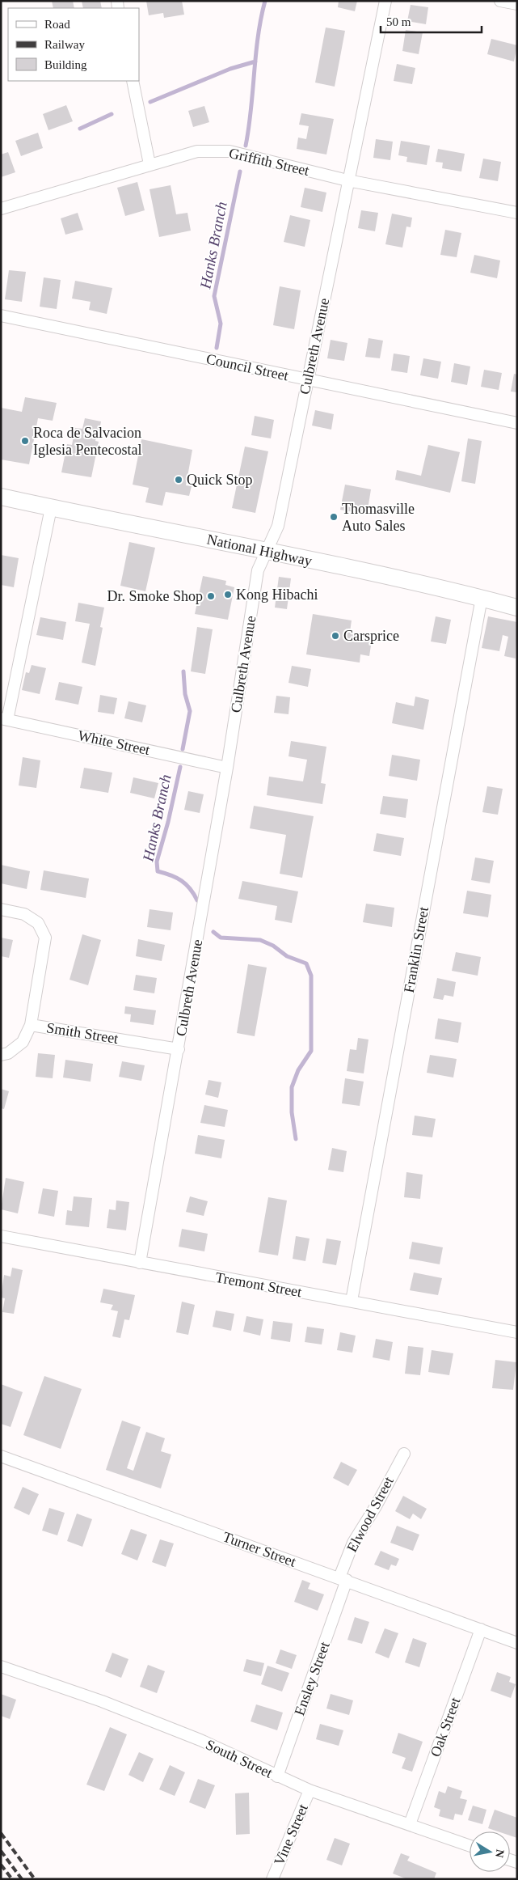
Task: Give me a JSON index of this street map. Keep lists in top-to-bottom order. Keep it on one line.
{"streets":{"main road":["National Highway"],"street":["Griffith Street","Culbreth Avenue","Council Street","White Street","Franklin Street","Smith Street","Tremont Street","Elwood Street","Turner Street","Ensley Street","Oak Street","South Street","Vine Street"]},"crossings":[["Griffith Street","Culbreth Avenue"],["Culbreth Avenue","Council Street"],["Culbreth Avenue","National Highway"],["Culbreth Avenue","White Street"],["Culbreth Avenue","Smith Street"],["Culbreth Avenue","Tremont Street"],["National Highway","Franklin Street"],["Franklin Street","Tremont Street"],["Elwood Street","Turner Street"],["Elwood Street","Ensley Street"],["Turner Street","Ensley Street"],["Turner Street","Oak Street"],["Ensley Street","South Street"],["Oak Street","South Street"],["South Street","Vine Street"]],"water":["Hanks Branch"],"places":["Roca de Salvacion Iglesia Pentecostal","Quick Stop","Thomasville Auto Sales","Kong Hibachi","Dr. Smoke Shop","Carsprice"],"legend":["Road","Railway","Building"],"scale_bar":"50 m","north":"right"}
